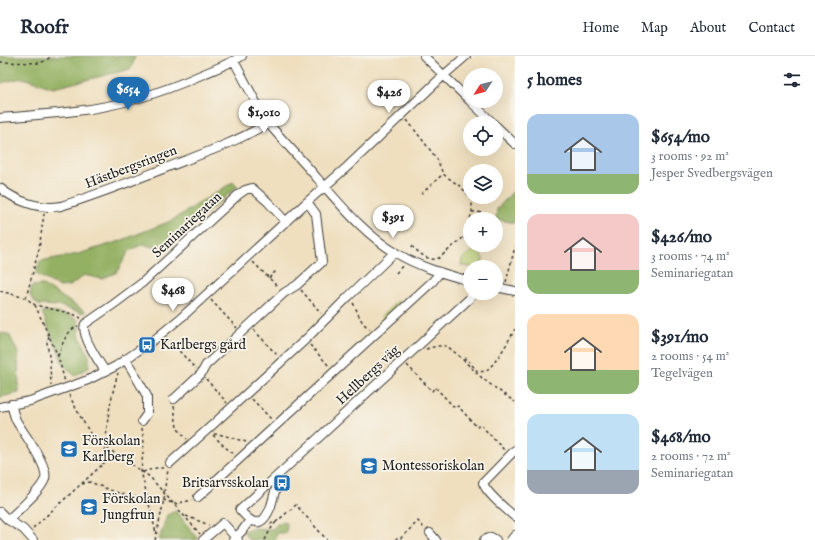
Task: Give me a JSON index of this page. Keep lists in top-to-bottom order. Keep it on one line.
{"streets":{"street":["Hästbergsringen","Seminariegatan","Hellbergs väg"]},"places":{"bus stop":["Karlbergs gård","Britsarvsskolan"],"school or university":["Förskolan Karlberg","Montessoriskolan","Förskolan Jungfrun"]},"north":"bottom left","page":{"header":"Roofr","nav":["Home","Map","About","Contact"],"heading":"5 homes","map_buttons":["+","−"],"price":["$654","$426","$1,010","$391","$468"],"list":[{"name":"$654/mo","note":"3 rooms · 92 m² · Jesper Svedbergsvägen"},{"name":"$426/mo","note":"3 rooms · 74 m² · Seminariegatan"},{"name":"$391/mo","note":"2 rooms · 54 m² · Tegelvägen"},{"name":"$468/mo","note":"2 rooms · 72 m² · Seminariegatan"}]}}
